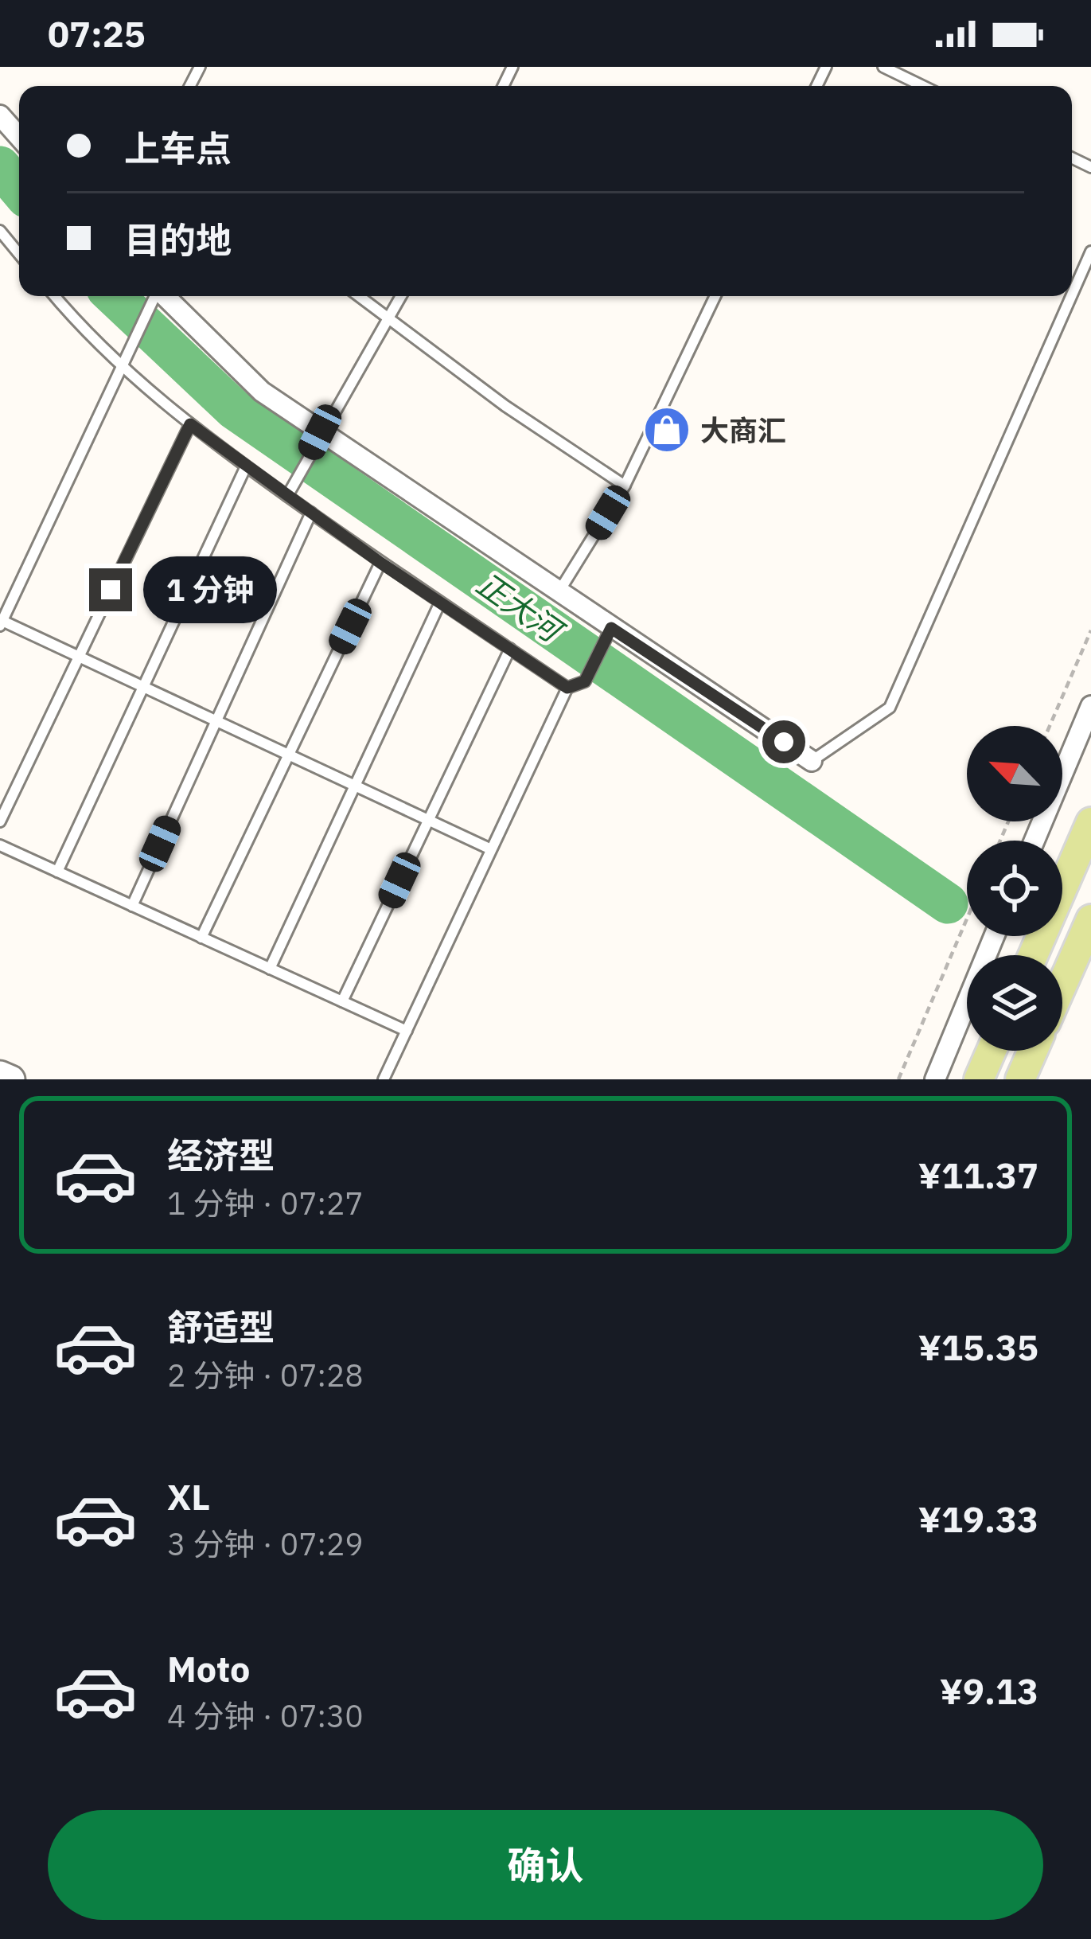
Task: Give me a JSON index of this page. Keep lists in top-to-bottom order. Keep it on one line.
{"water":["正大河"],"places":{"shop":["大商汇"]},"north":"top left","page":{"status":"07:25","banner":["上车点","目的地"],"bubble":"1 分钟","list":[{"name":"经济型","note":"1 分钟 · 07:27","value":"¥11.37"},{"name":"舒适型","note":"2 分钟 · 07:28","value":"¥15.35"},{"name":"XL","note":"3 分钟 · 07:29","value":"¥19.33"},{"name":"Moto","note":"4 分钟 · 07:30","value":"¥9.13"}],"buttons":"确认"}}
